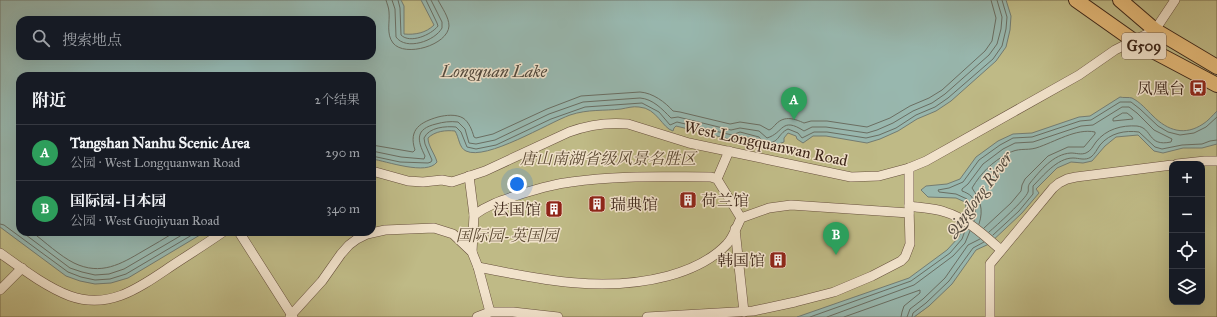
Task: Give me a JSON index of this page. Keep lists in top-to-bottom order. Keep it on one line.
{"streets":{"highway":["G509"],"street":["West Longquanwan Road"]},"crossings":[["G509","West Longquanwan Road"]],"water":["Longquan Lake","Qinglong River"],"parks":["唐山南湖省级风景名胜区","国际园-英国园"],"places":{"bus stop":["凤凰台"],"building":["荷兰馆","瑞典馆","法国馆","韩国馆"]},"page":{"search":"搜索地点","heading":["附近","2个结果"],"pins":["A","B"],"list":[{"mark":"A","name":"Tangshan Nanhu Scenic Area","note":"公园 · West Longquanwan Road","value":"290 m"},{"mark":"B","name":"国际园-日本园","note":"公园 · West Guojiyuan Road","value":"340 m"}],"map_buttons":["+","−"]}}
